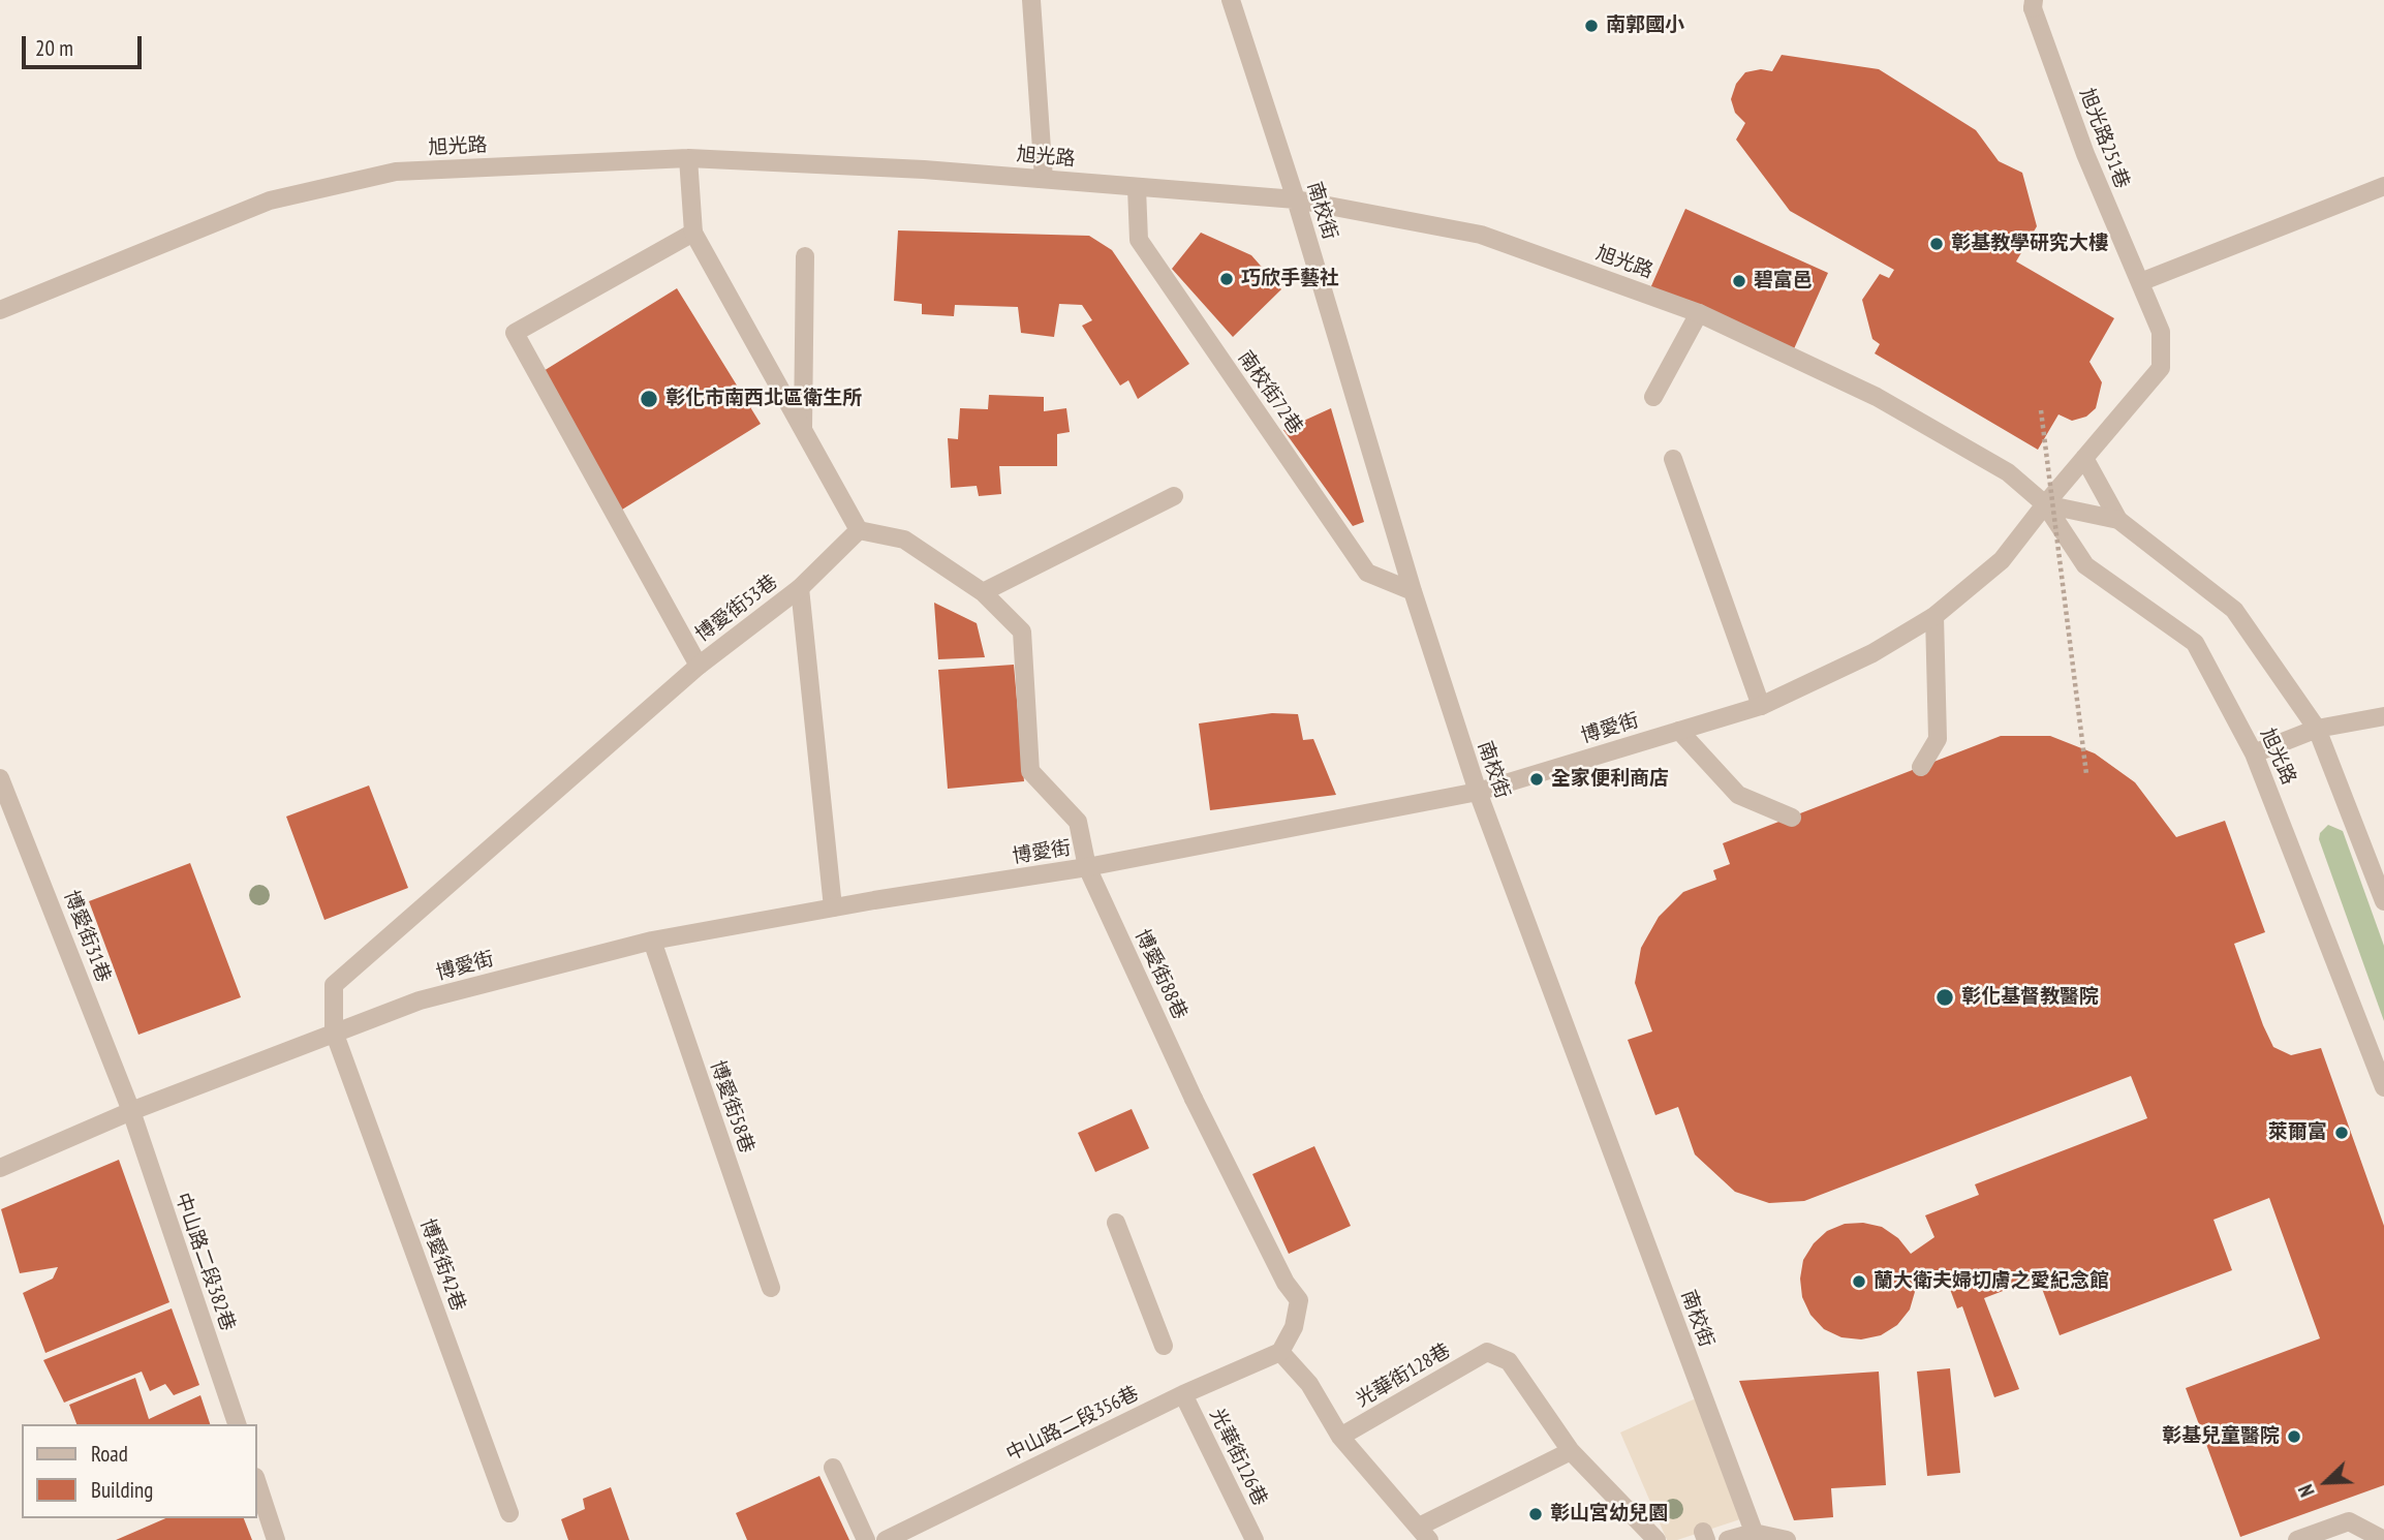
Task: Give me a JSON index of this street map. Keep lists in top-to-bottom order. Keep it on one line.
{"streets":{"street":["旭光路251巷","旭光路","南校街","南校街72巷","博愛街53巷","博愛街","博愛街31巷","博愛街88巷","博愛街58巷","中山路二段382巷","博愛街42巷","光華街128巷","中山路二段356巷","光華街126巷"]},"crossings":[["旭光路251巷","旭光路"],["旭光路251巷","博愛街"],["旭光路","南校街"],["旭光路","南校街72巷"],["旭光路","博愛街"],["南校街","南校街72巷"],["南校街","博愛街"],["博愛街53巷","博愛街"],["博愛街53巷","博愛街42巷"],["博愛街","博愛街31巷"],["博愛街","博愛街88巷"],["博愛街","博愛街58巷"],["博愛街","中山路二段382巷"],["博愛街","博愛街42巷"],["博愛街31巷","中山路二段382巷"],["博愛街88巷","中山路二段356巷"],["中山路二段356巷","光華街126巷"]],"places":["南郭國小","彰基教學研究大樓","巧欣手藝社","碧富邑","彰化市南西北區衛生所","全家便利商店","彰化基督教醫院","萊爾富","蘭大衛夫婦切膚之愛紀念館","彰基兒童醫院","彰山宮幼兒園"],"legend":["Road","Building"],"scale_bar":"20 m","north":"bottom left"}
